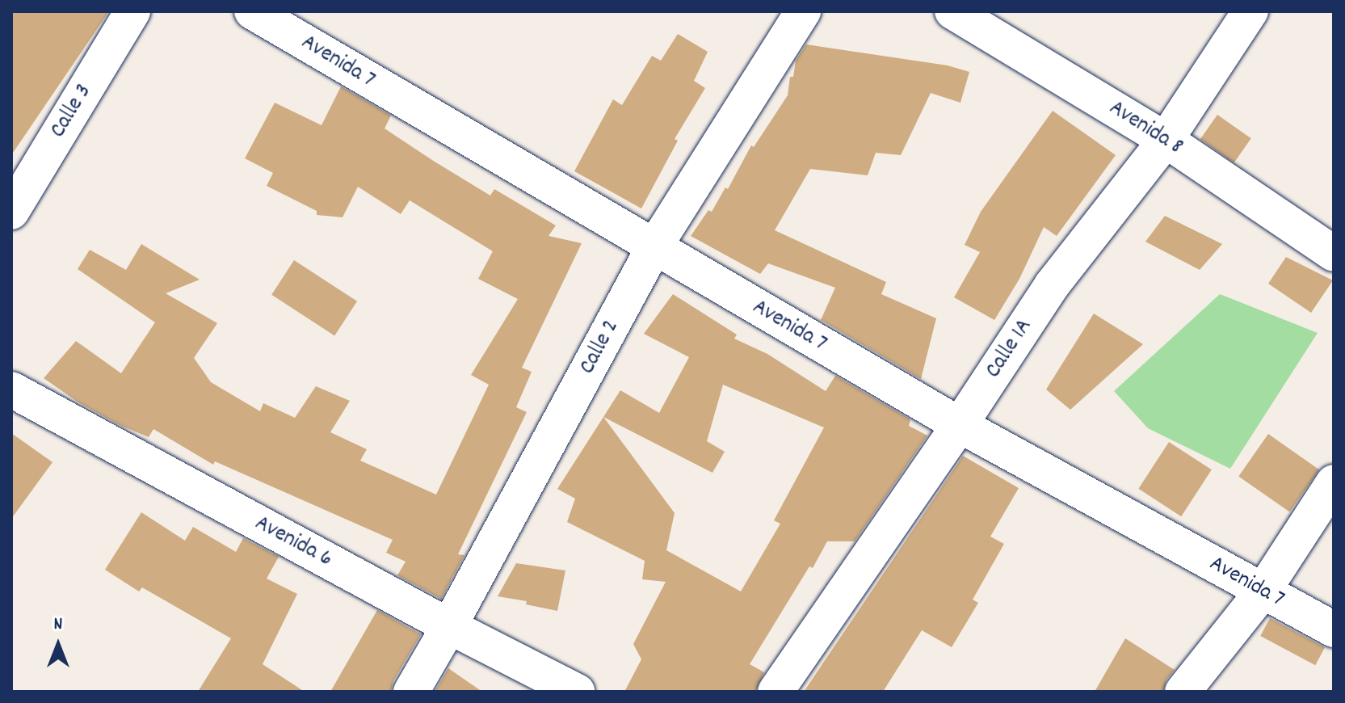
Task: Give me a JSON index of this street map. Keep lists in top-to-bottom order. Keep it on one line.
{"streets":{"street":["Avenida 7","Calle 3","Avenida 8","Calle 2","Calle 1A","Avenida 6"]},"crossings":[["Avenida 7","Calle 2"],["Avenida 7","Calle 1A"],["Avenida 8","Calle 1A"],["Calle 2","Avenida 6"]],"north":"top"}
